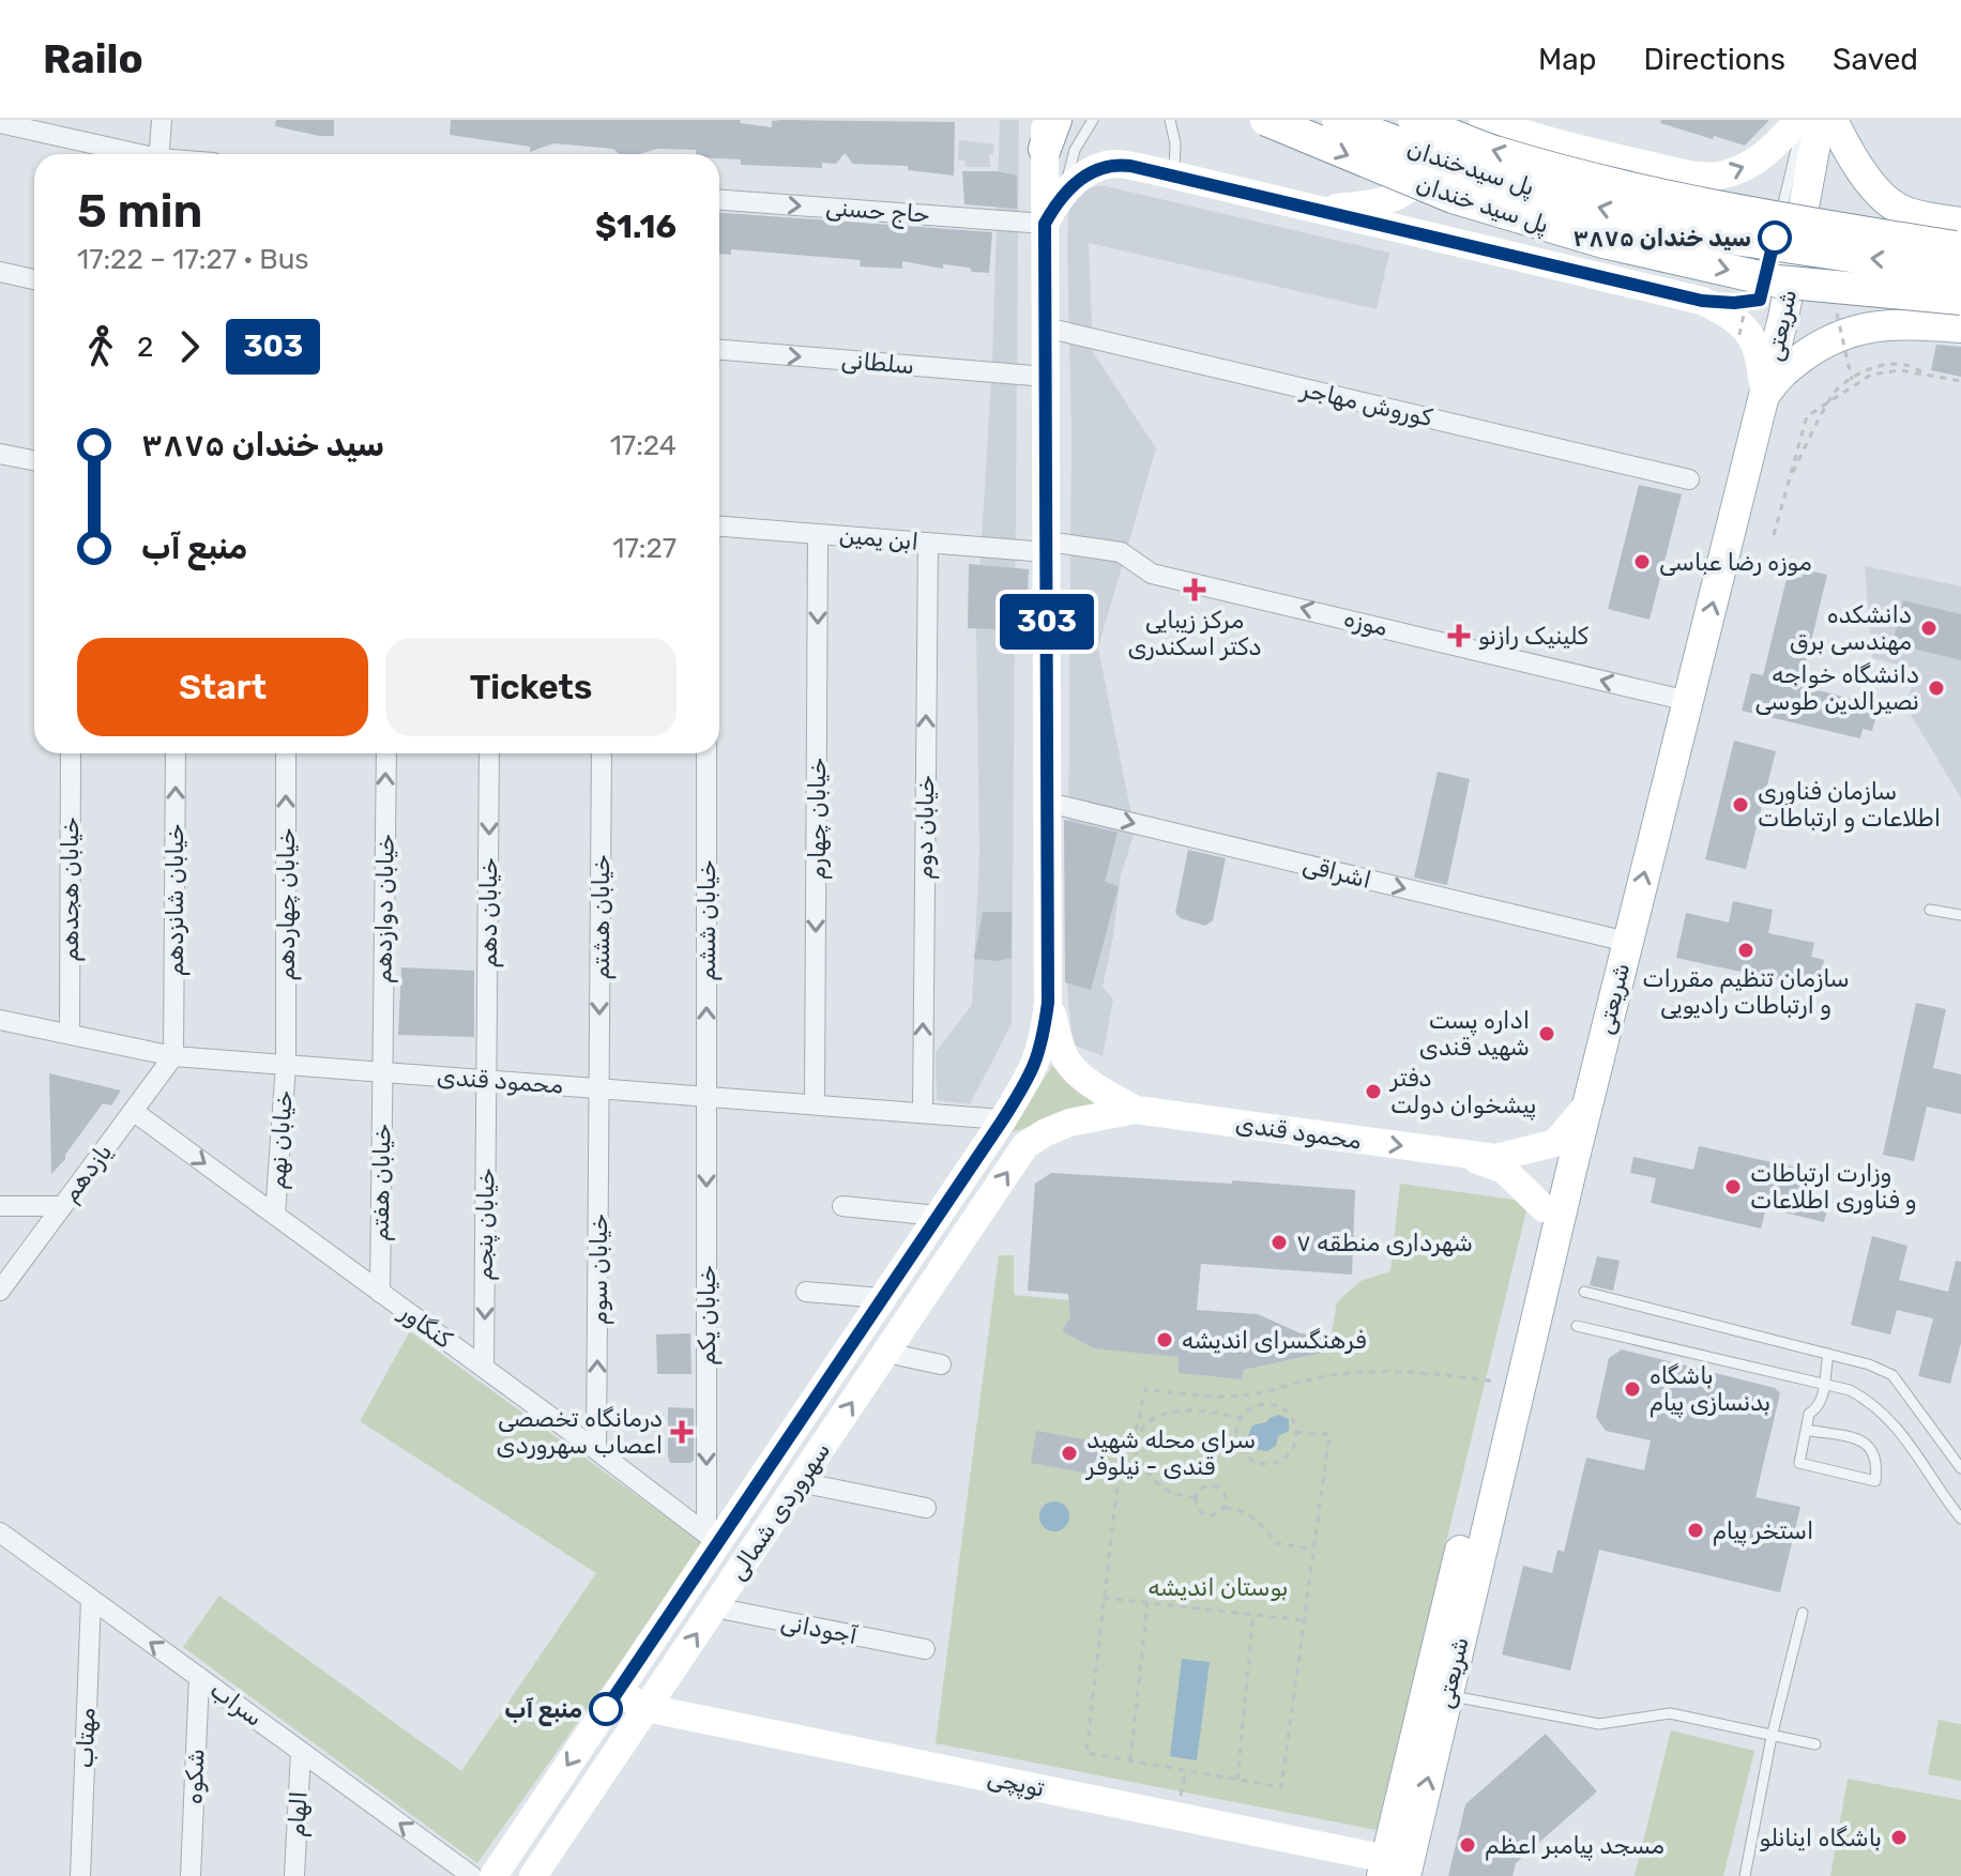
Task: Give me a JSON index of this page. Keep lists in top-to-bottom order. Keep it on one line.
{"streets":{"highway":["پل سیدخندان","پل سید خندان"],"main road":["شریعتی","محمود قندی","سهروردی شمالی","توپچی"],"street":["حاج حسنی","سلطانی","کوروش مهاجر","ابن یمین","موزه","خیابان چهارم","خیابان دوم","اشراقی","خیابان هجدهم","خیابان شانزدهم","خیابان چهاردهم","خیابان دوازدهم","خیابان دهم","خیابان هشتم","خیابان ششم","خیابان نهم","یازدهم","خیابان هفتم","خیابان پنجم","خیابان سوم","خیابان یکم","کنگاور","آجودانی","سراب","مهتاب","شکوه","الهام"]},"crossings":[["حاج حسنی","سهروردی شمالی"],["شریعتی","موزه"],["شریعتی","اشراقی"],["شریعتی","محمود قندی"],["شریعتی","توپچی"],["سلطانی","سهروردی شمالی"],["کوروش مهاجر","سهروردی شمالی"],["ابن یمین","موزه"],["ابن یمین","خیابان چهارم"],["ابن یمین","خیابان دوم"],["ابن یمین","سهروردی شمالی"],["موزه","سهروردی شمالی"],["خیابان چهارم","محمود قندی"],["خیابان دوم","محمود قندی"],["اشراقی","سهروردی شمالی"],["خیابان هجدهم","محمود قندی"],["خیابان شانزدهم","محمود قندی"],["خیابان شانزدهم","یازدهم"],["خیابان چهاردهم","محمود قندی"],["خیابان چهاردهم","خیابان نهم"],["خیابان دوازدهم","محمود قندی"],["خیابان دوازدهم","خیابان هفتم"],["خیابان دهم","محمود قندی"],["خیابان دهم","خیابان پنجم"],["خیابان هشتم","محمود قندی"],["خیابان هشتم","خیابان سوم"],["خیابان ششم","محمود قندی"],["خیابان ششم","خیابان یکم"],["محمود قندی","خیابان نهم"],["محمود قندی","یازدهم"],["محمود قندی","خیابان هفتم"],["محمود قندی","خیابان پنجم"],["محمود قندی","خیابان سوم"],["محمود قندی","خیابان یکم"],["محمود قندی","سهروردی شمالی"],["خیابان نهم","کنگاور"],["یازدهم","کنگاور"],["خیابان هفتم","کنگاور"],["خیابان پنجم","کنگاور"],["خیابان سوم","کنگاور"],["خیابان یکم","کنگاور"],["خیابان یکم","سهروردی شمالی"],["کنگاور","سهروردی شمالی"],["سهروردی شمالی","آجودانی"],["سهروردی شمالی","توپچی"],["سراب","مهتاب"],["سراب","شکوه"],["سراب","الهام"]],"one_way":["حاج حسنی","سلطانی","موزه","خیابان چهارم","خیابان دوم","اشراقی","خیابان شانزدهم","خیابان چهاردهم","خیابان دوازدهم","خیابان دهم","خیابان هشتم","خیابان ششم","خیابان پنجم","خیابان سوم","خیابان یکم","سراب"],"parks":["بوستان اندیشه"],"places":{"other":["سید خندان ۳۸۷۵","موزه رضا عباسی","دانشکده مهندسی برق","دانشگاه خواجه نصیرالدین طوسی","سازمان فناوری اطلاعات و ارتباطات","سازمان تنظیم مقررات و ارتباطات رادیویی","اداره پست شهید قندی","دفتر پیشخوان دولت","وزارت ارتباطات و فناوری اطلاعات","شهرداری منطقه ۷","فرهنگسرای اندیشه","باشگاه بدنسازی پیام","سرای محله شهید قندی - نیلوفر","استخر پیام","منبع آب","باشگاه اینانلو","مسجد پیامبر اعظم"],"health":["مرکز زیبایی دکتر اسکندری","کلینیک رازنو","درمانگاه تخصصی اعصاب سهروردی"]},"lines":["bus line 303"],"page":{"header":"Railo","nav":["Map","Directions","Saved"],"on_map":"303","heading":["5 min","17:22 – 17:27 · Bus","$1.16"],"legs":["2","303"],"list":[{"name":"سید خندان ۳۸۷۵","value":"17:24"},{"name":"منبع آب","value":"17:27"}],"buttons":["Start","Tickets"]}}
